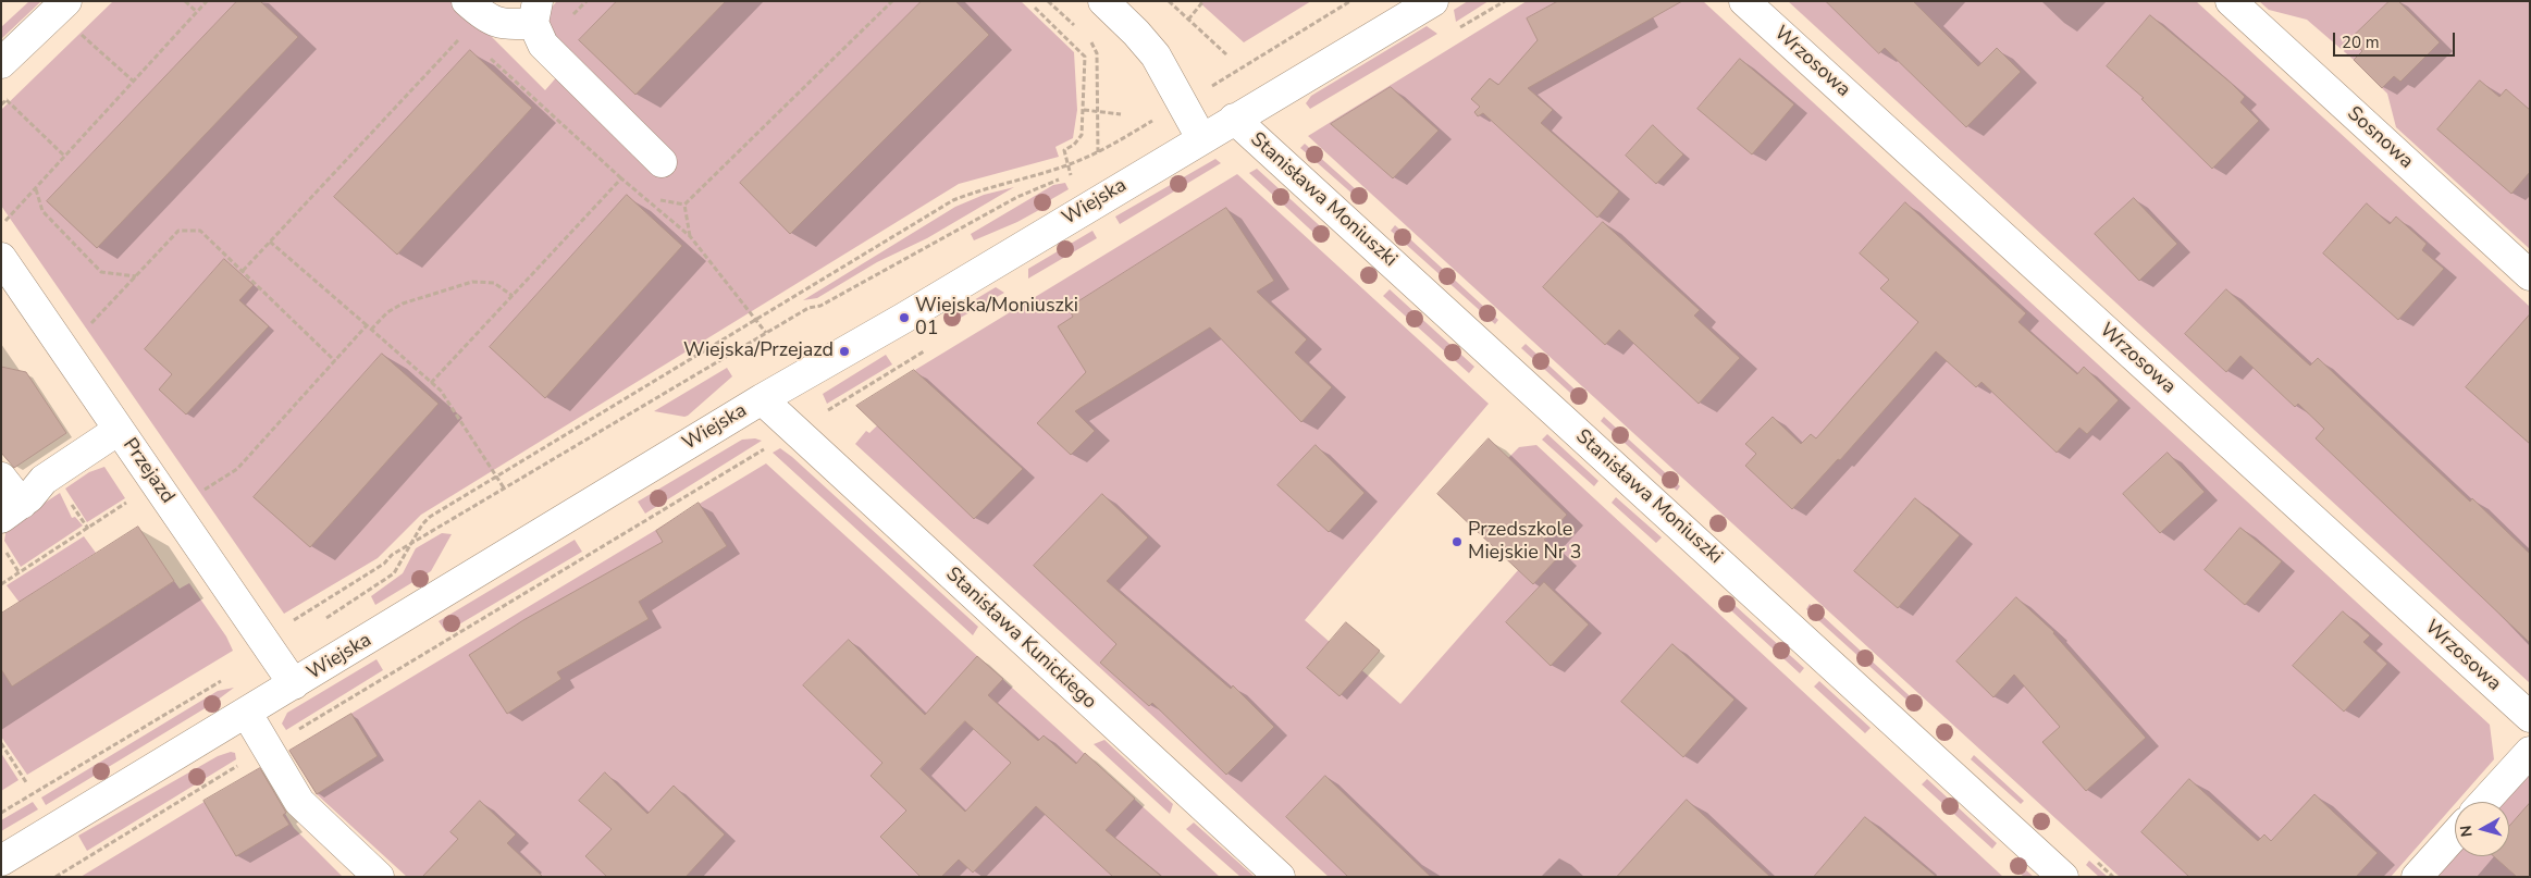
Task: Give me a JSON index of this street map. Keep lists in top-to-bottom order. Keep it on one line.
{"streets":{"street":["Wrzosowa","Sosnowa","Stanisława Moniuszki","Wiejska","Przejazd","Stanisława Kunickiego"]},"crossings":[["Stanisława Moniuszki","Wiejska"],["Wiejska","Przejazd"],["Wiejska","Stanisława Kunickiego"]],"places":["Wiejska/Moniuszki 01","Wiejska/Przejazd","Przedszkole Miejskie Nr 3"],"scale_bar":"20 m","north":"left"}
